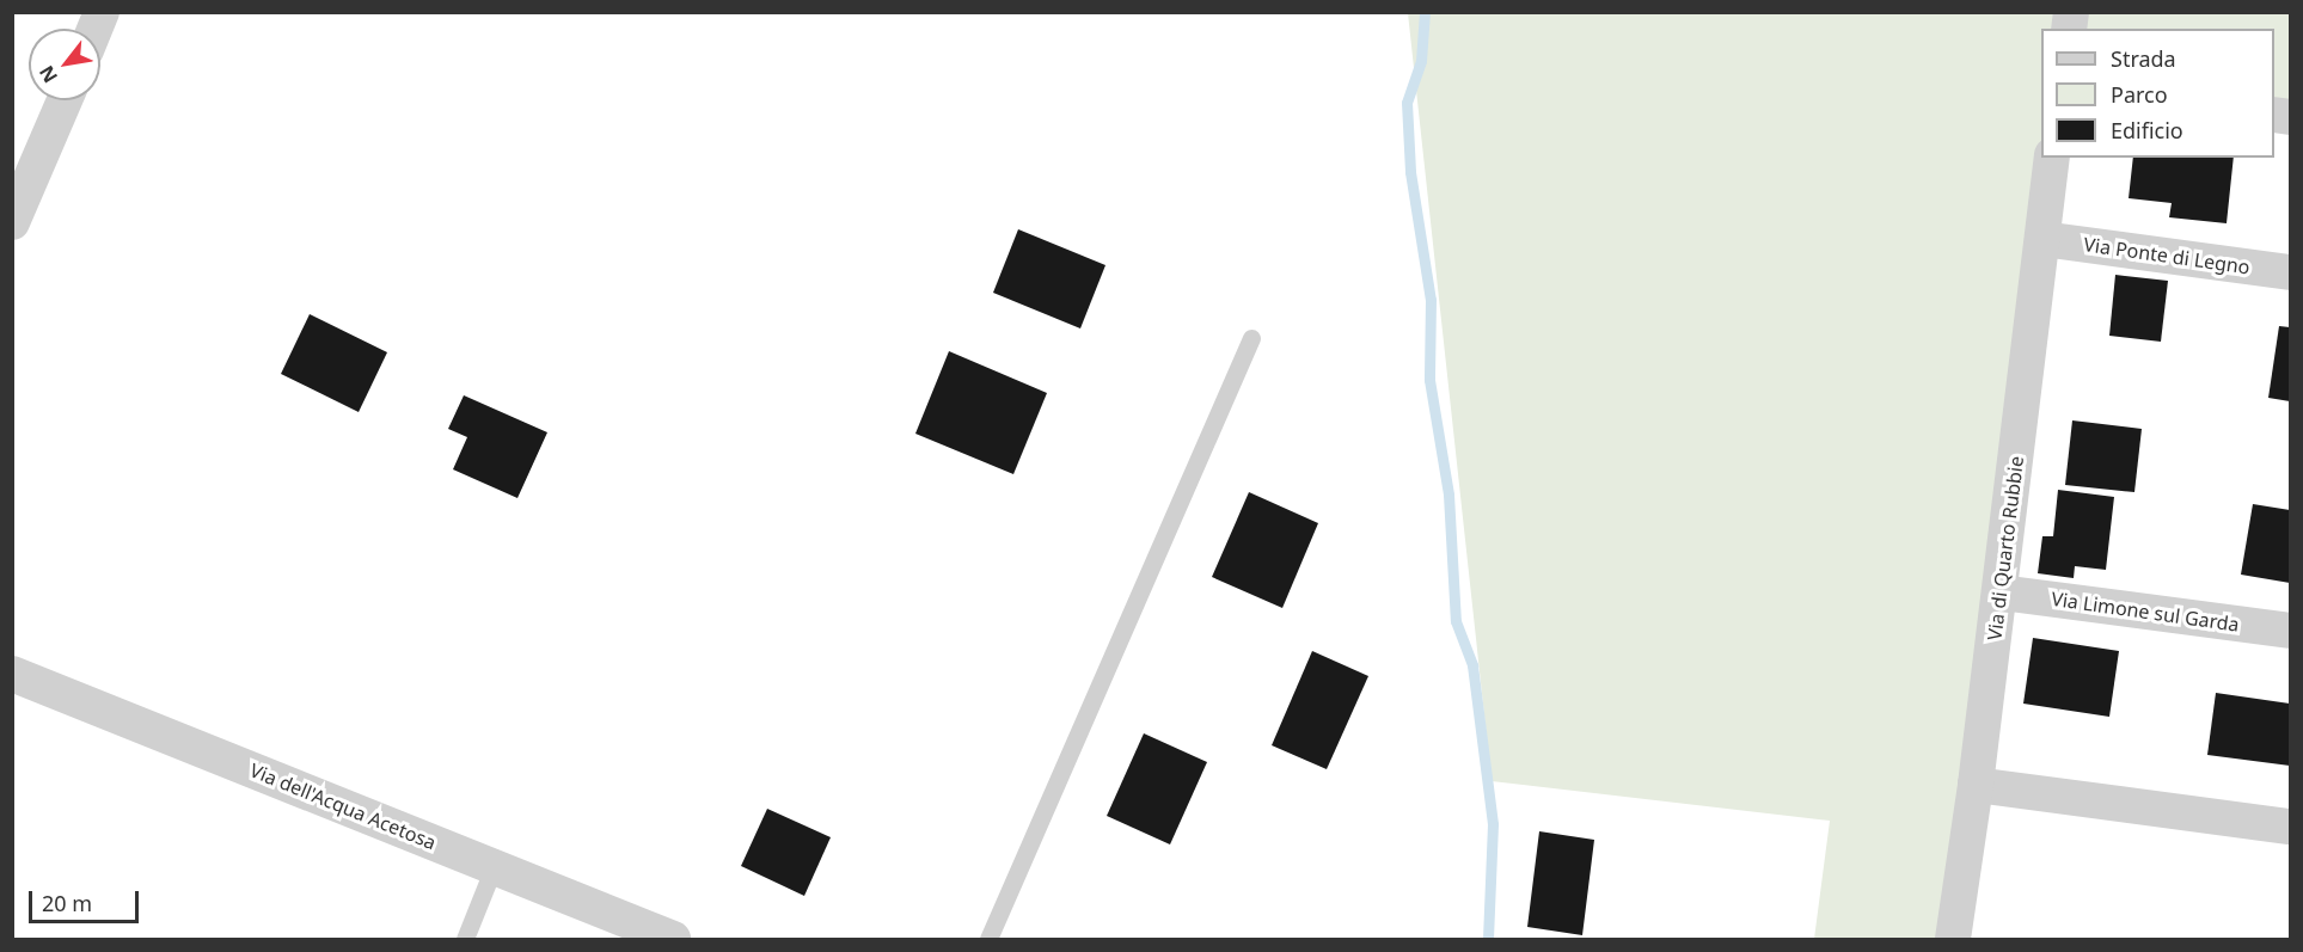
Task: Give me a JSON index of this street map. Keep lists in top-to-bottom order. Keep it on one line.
{"streets":{"street":["Via Ponte di Legno","Via di Quarto Rubbie","Via Limone sul Garda","Via dell'Acqua Acetosa"]},"crossings":[["Via Ponte di Legno","Via di Quarto Rubbie"],["Via di Quarto Rubbie","Via Limone sul Garda"]],"legend":["Strada","Parco","Edificio"],"scale_bar":"20 m","north":"bottom left"}
